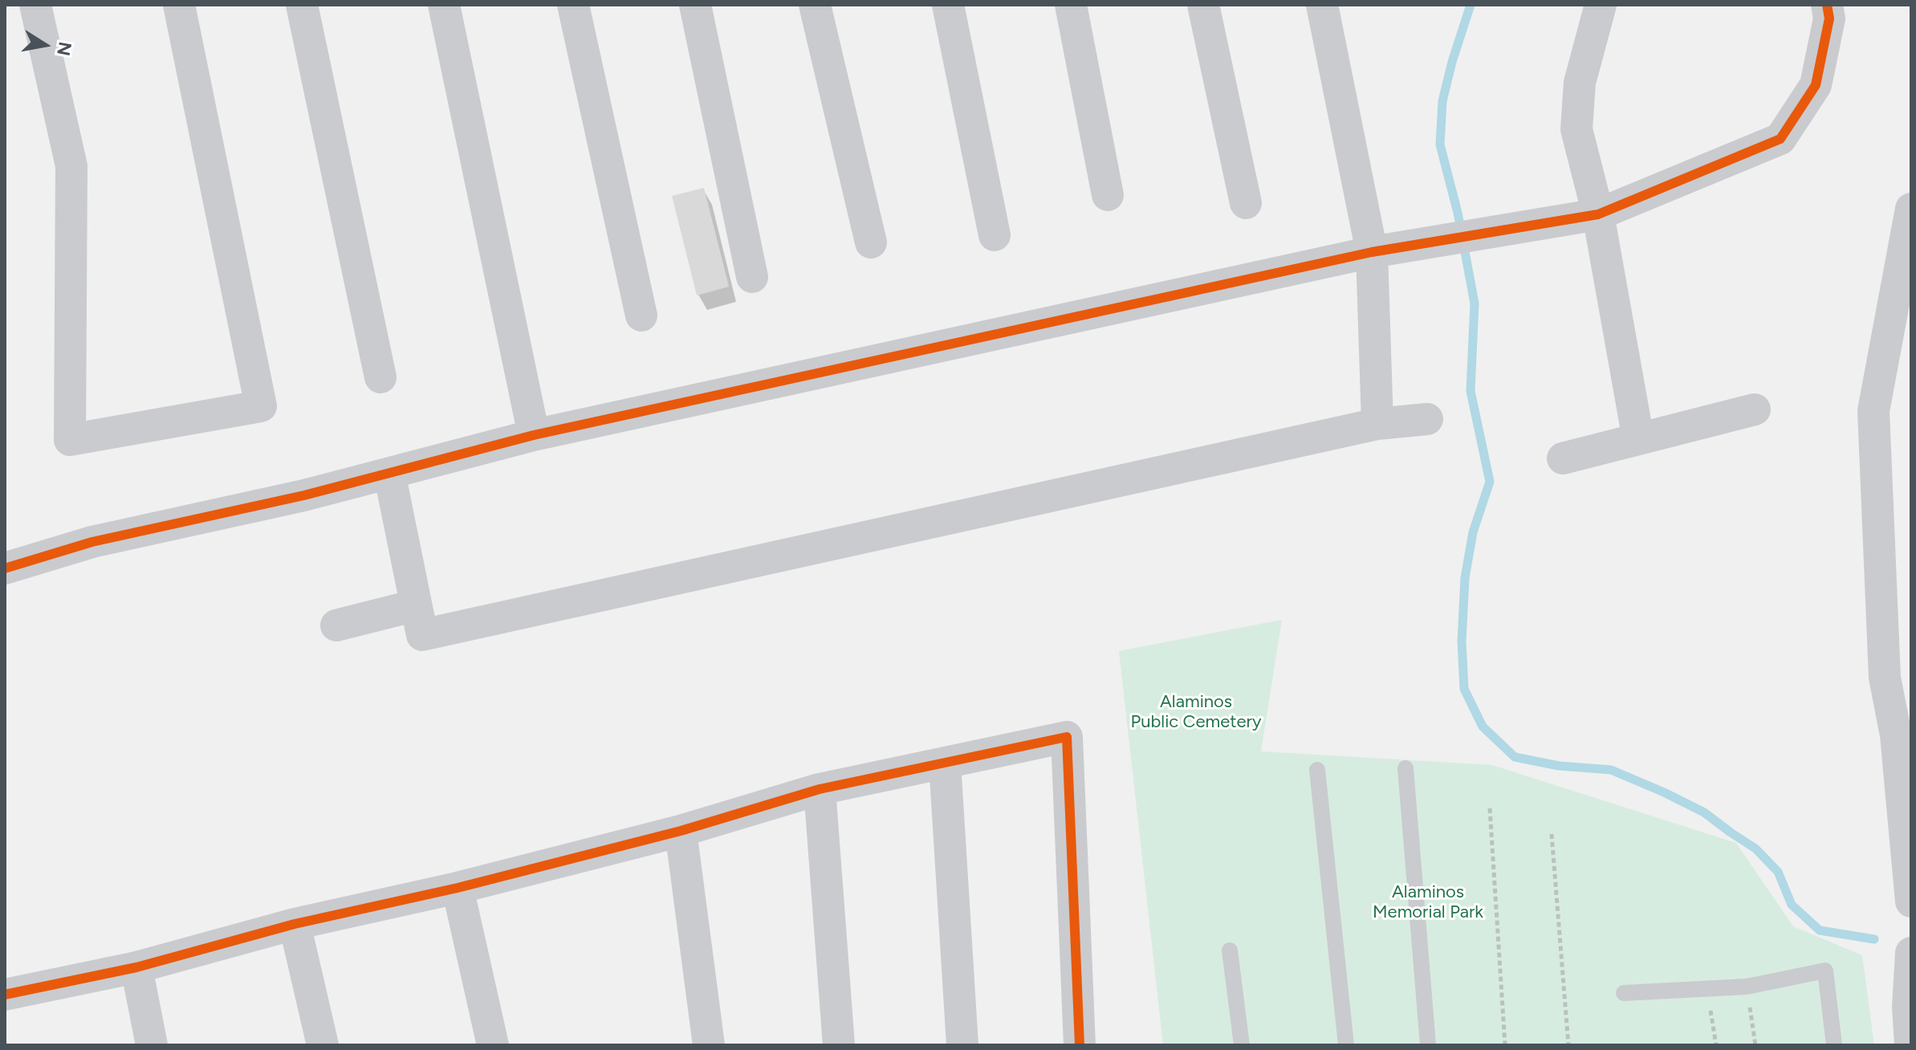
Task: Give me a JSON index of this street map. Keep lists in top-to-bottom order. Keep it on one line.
{"parks":["Alaminos Public Cemetery","Alaminos Memorial Park"],"north":"right"}
